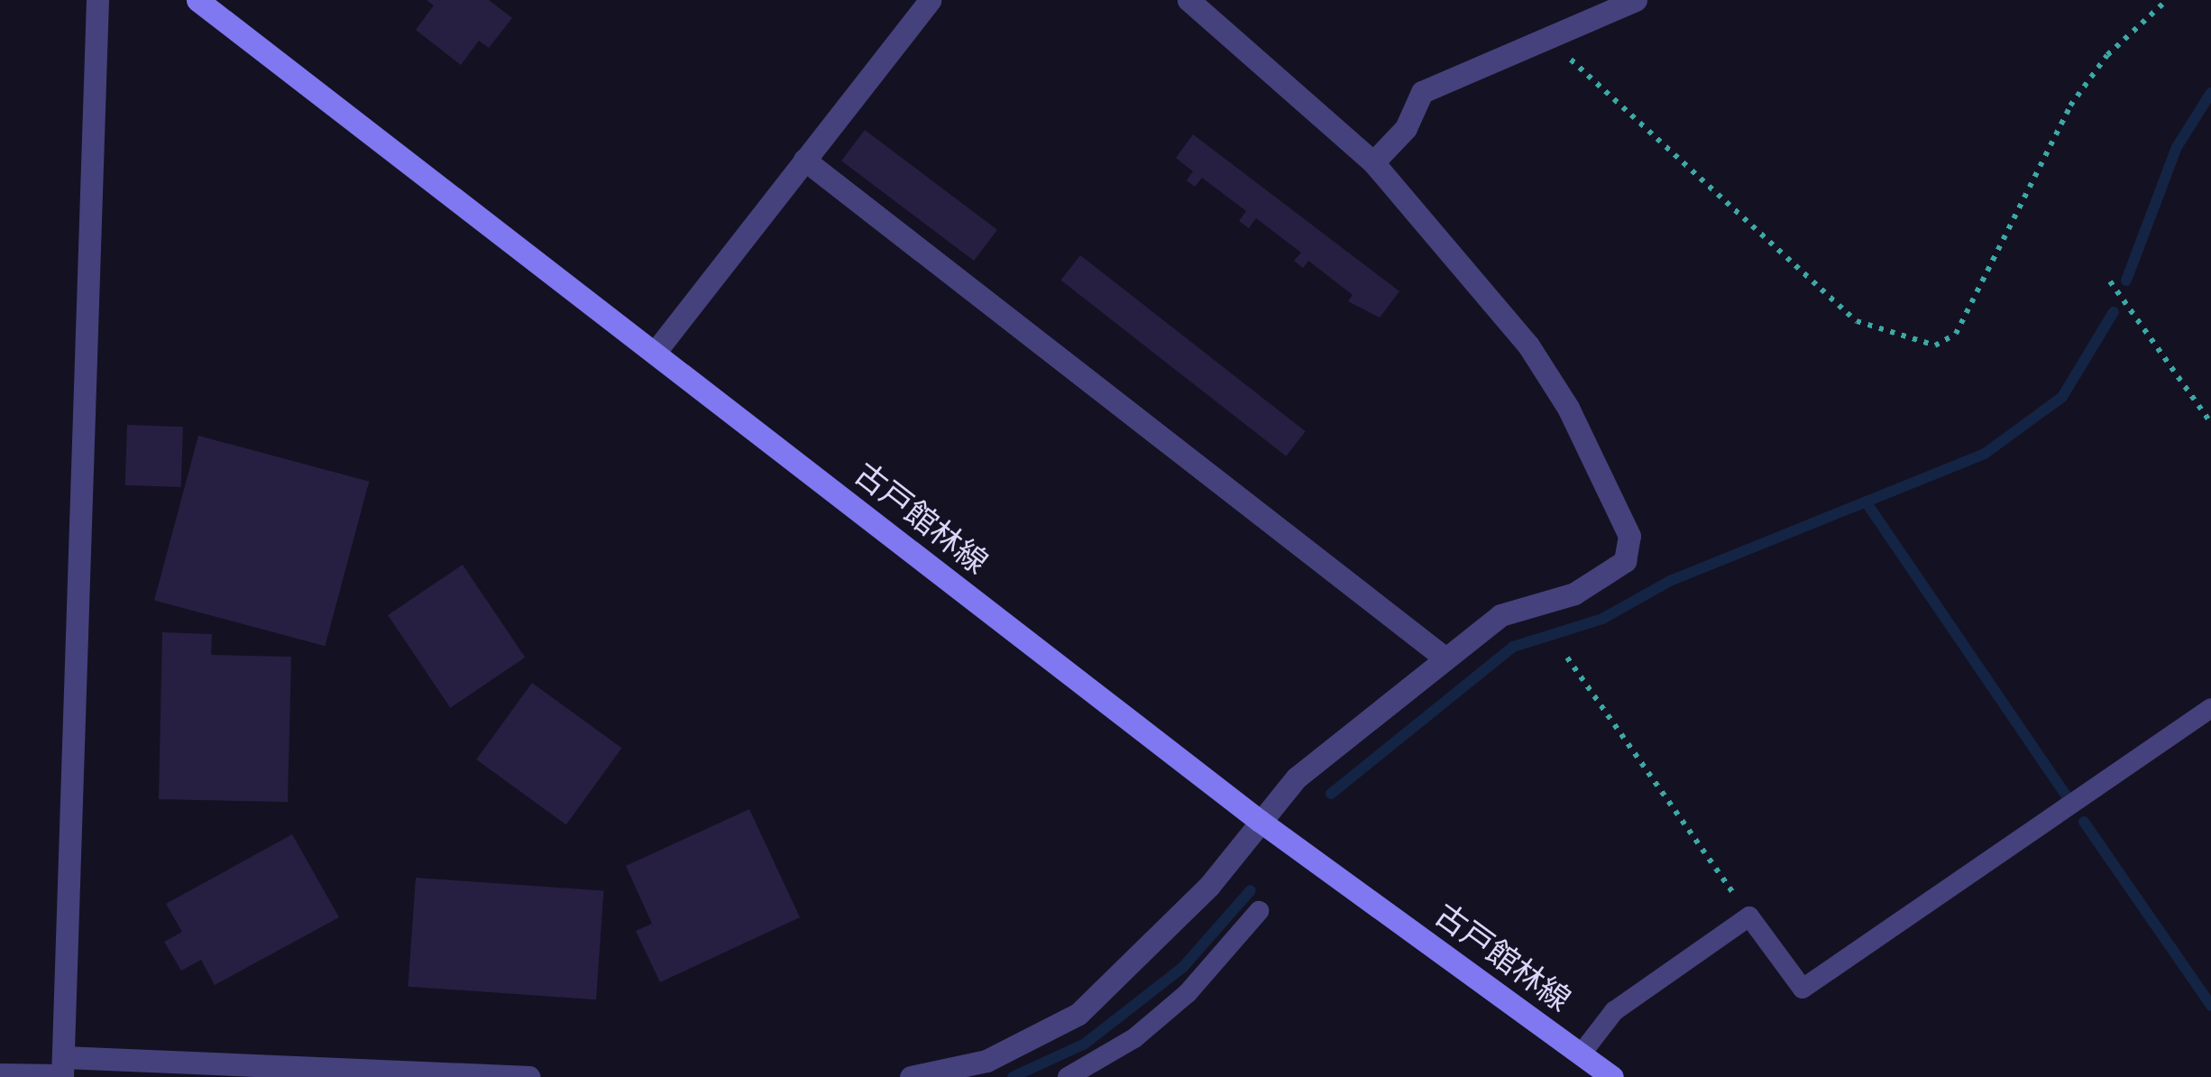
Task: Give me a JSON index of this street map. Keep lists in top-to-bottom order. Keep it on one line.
{"streets":{"main road":["古戸館林線"]}}
